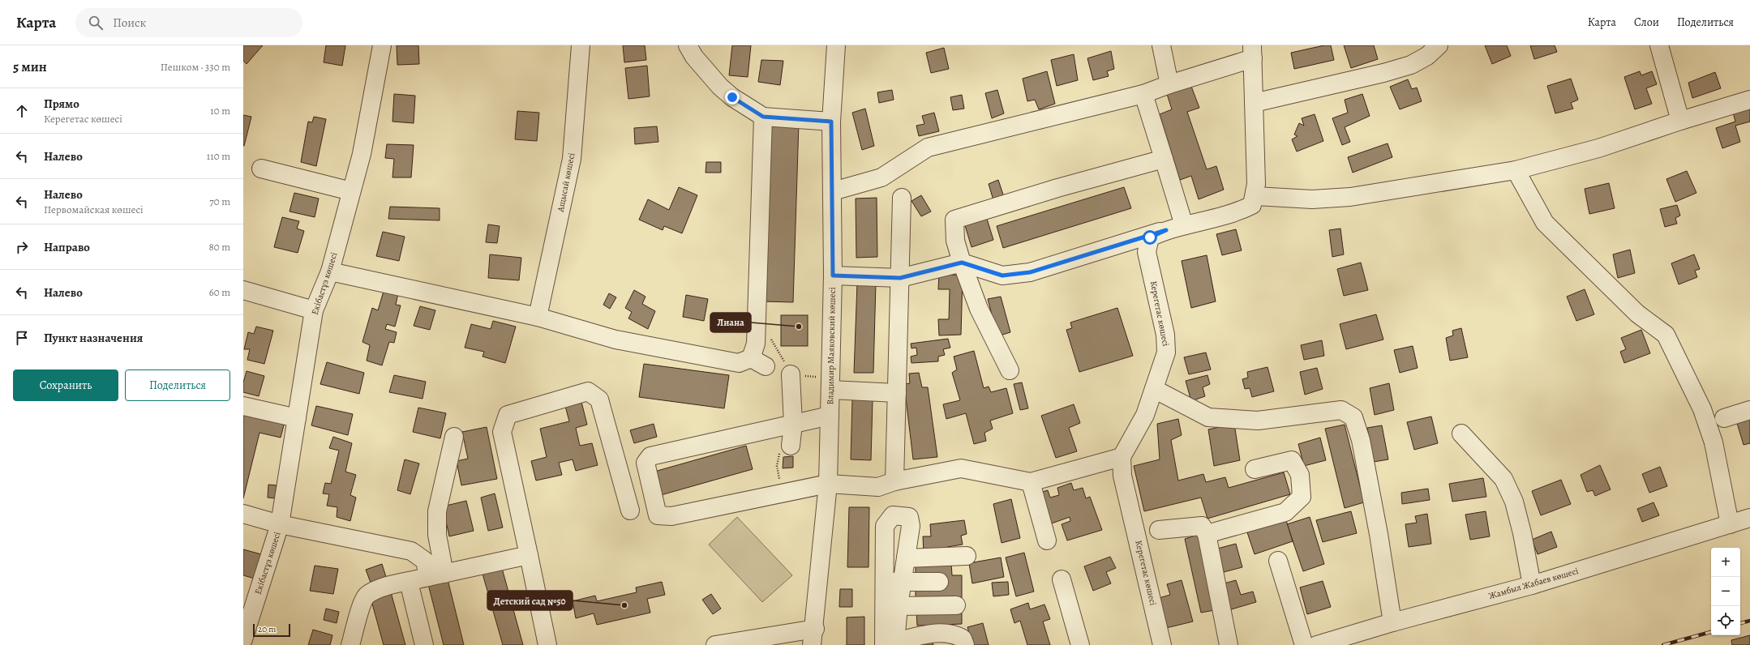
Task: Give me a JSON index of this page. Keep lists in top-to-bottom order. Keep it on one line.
{"streets":{"street":["Ащысай көшесі","Екібастұз көшесі","Керегетас көшесі","Владимир Маяковский көшесі","Жамбыл Жабаев көшесі"]},"places":["Лиана","Детский сад №50"],"scale_bar":"20 m","page":{"header":"Карта","search":"Поиск","nav":["Карта","Слои","Поделиться"],"heading":["5 мин","Пешком · 330 m"],"list":[["Прямо","Керегетас көшесі","10 m"],["Налево","110 m"],["Налево","Первомайская көшесі","70 m"],["Направо","80 m"],["Налево","60 m"],"Пункт назначения"],"buttons":["Сохранить","Поделиться"],"map_buttons":["+","−"],"scale":"20 m"}}
